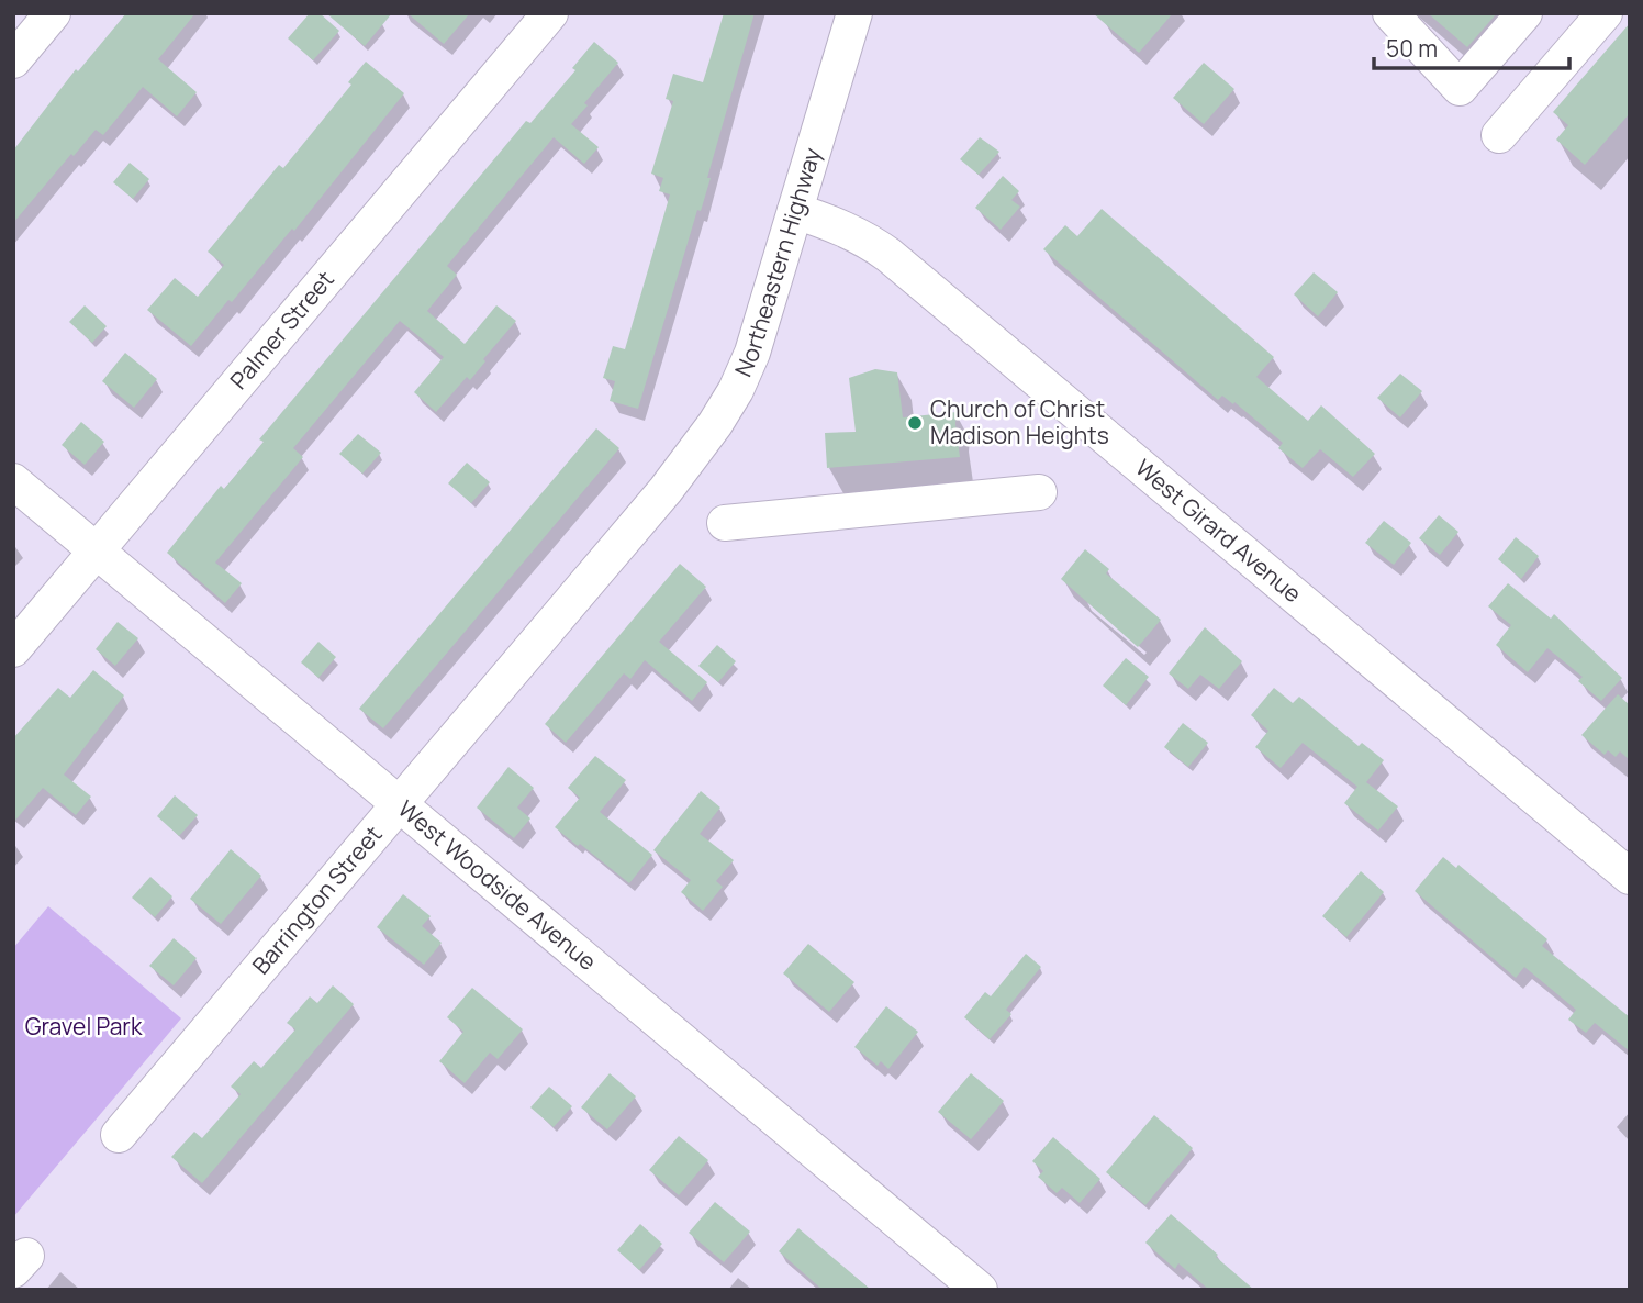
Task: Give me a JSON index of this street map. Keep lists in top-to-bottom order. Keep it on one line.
{"streets":{"street":["Northeastern Highway","Palmer Street","West Girard Avenue","West Woodside Avenue","Barrington Street"]},"crossings":[["Northeastern Highway","West Girard Avenue"],["Northeastern Highway","Barrington Street"],["Palmer Street","West Woodside Avenue"],["West Woodside Avenue","Barrington Street"]],"parks":["Gravel Park"],"places":["Church of Christ Madison Heights"],"scale_bar":"50 m"}
